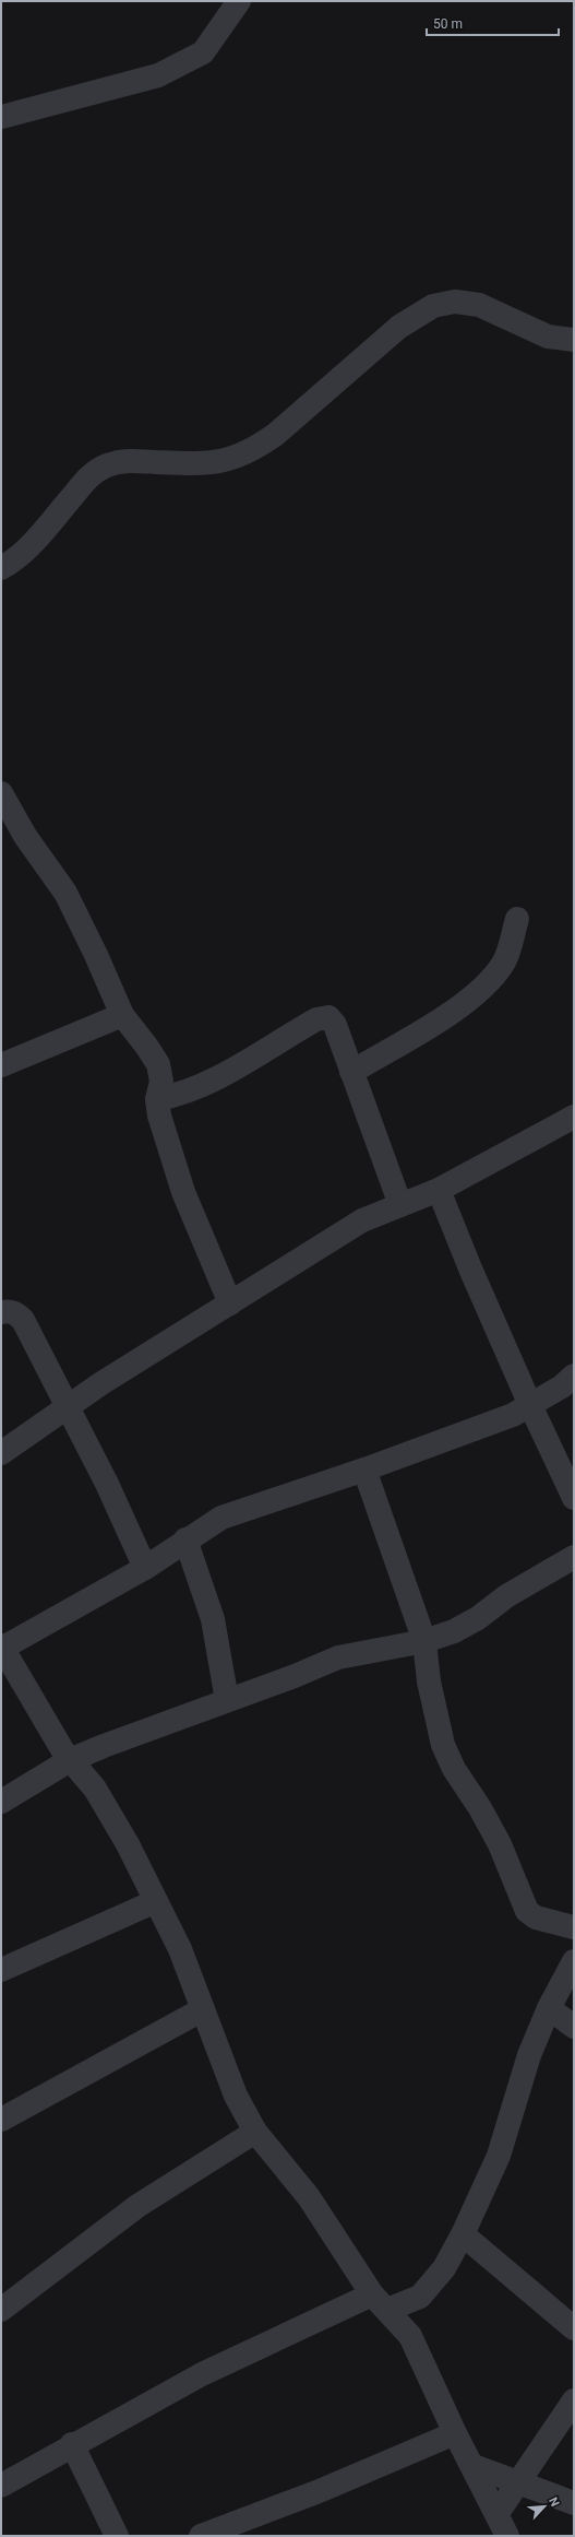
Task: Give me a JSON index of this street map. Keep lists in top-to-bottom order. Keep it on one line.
{"scale_bar":"50 m","north":"top right"}
